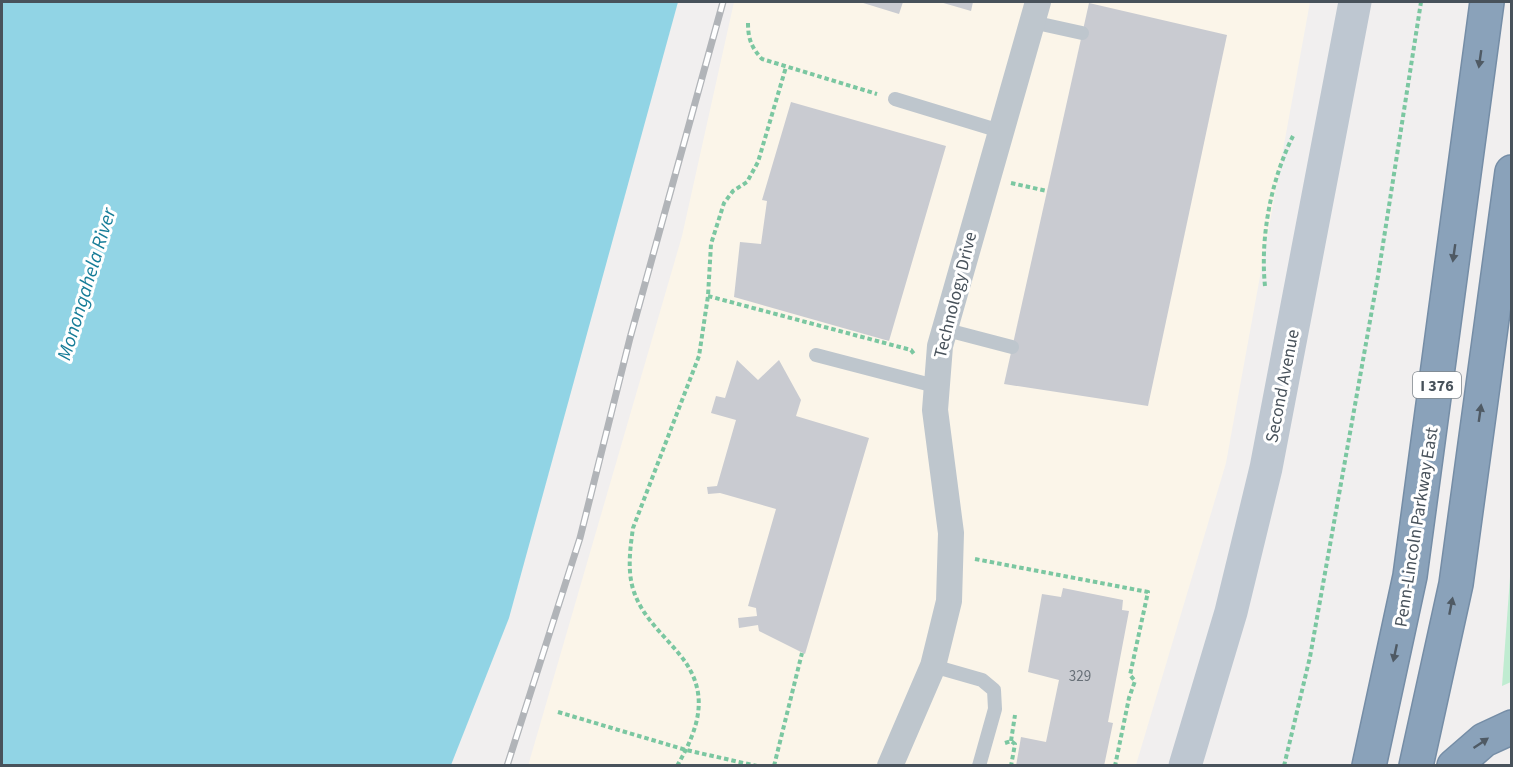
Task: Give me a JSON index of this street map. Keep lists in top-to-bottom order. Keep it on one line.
{"streets":{"highway":["I 376","Penn-Lincoln Parkway East"],"main road":["Second Avenue"],"street":["Technology Drive"]},"water":["Monongahela River"],"house_numbers":["329"]}
